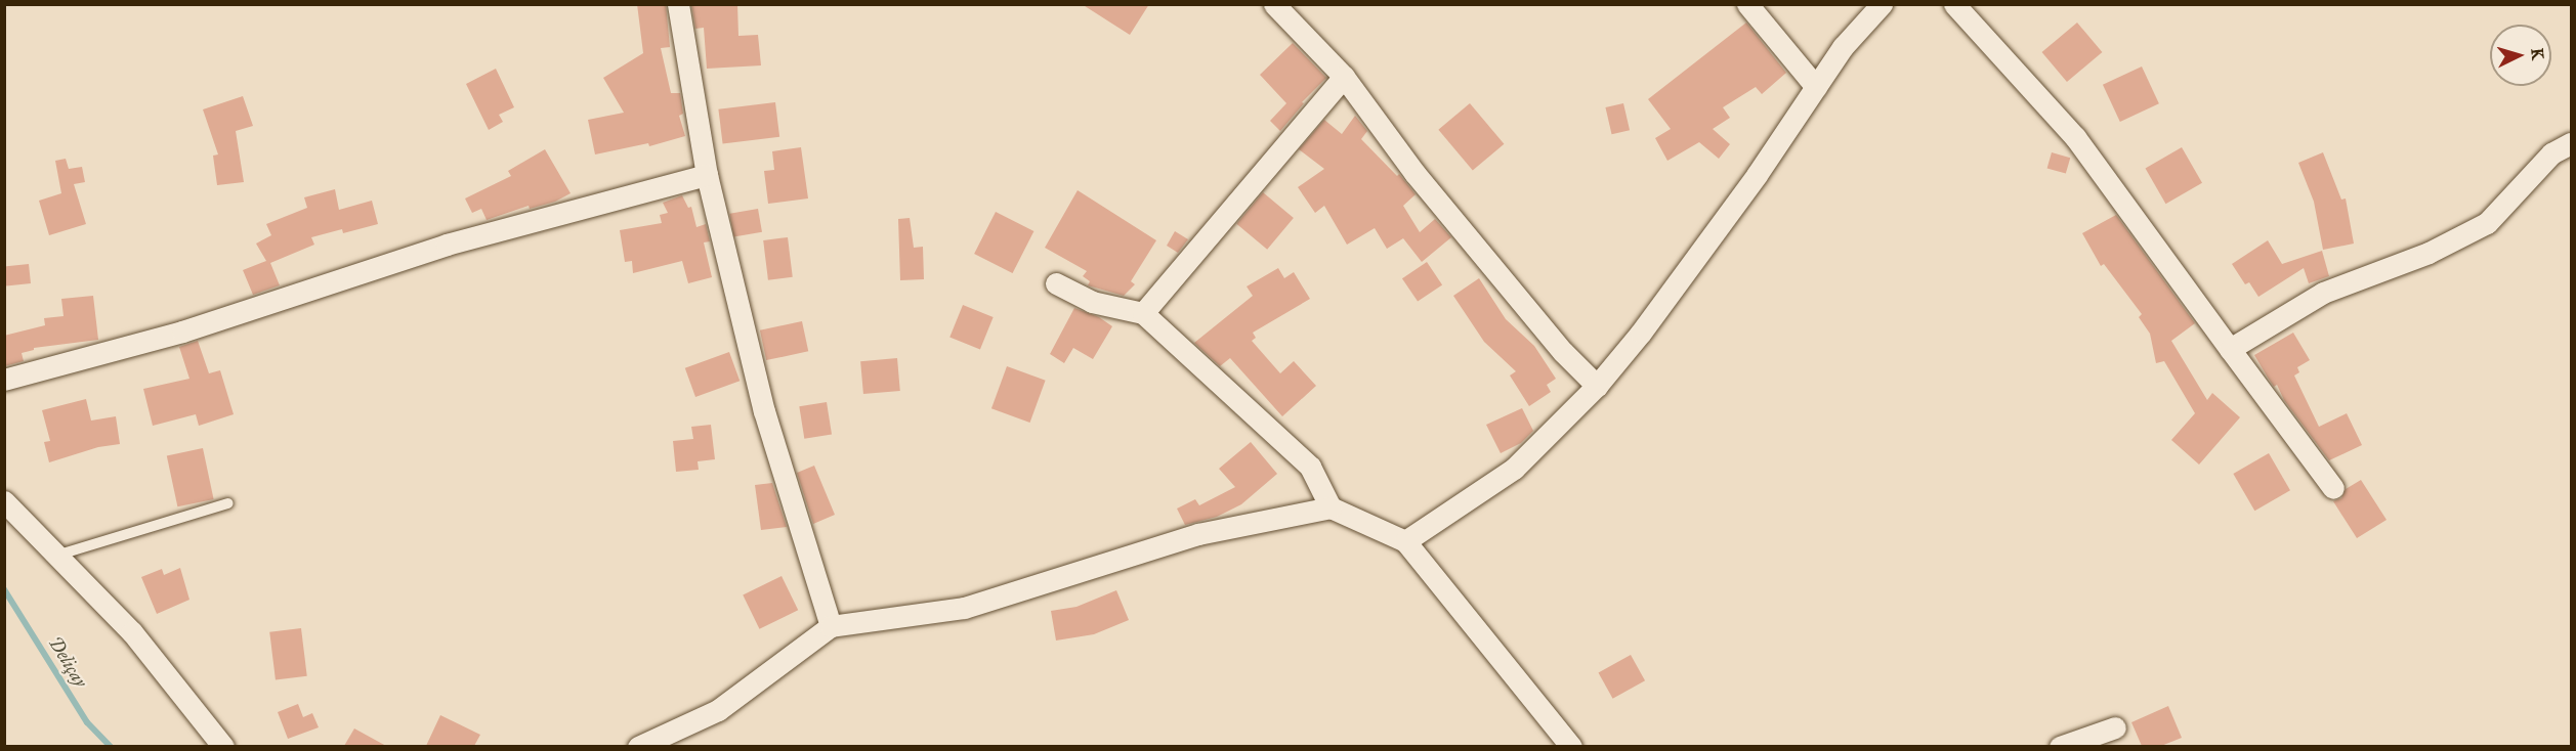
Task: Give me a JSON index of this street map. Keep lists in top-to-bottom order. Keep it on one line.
{"water":["Deliçay"],"north":"right"}
